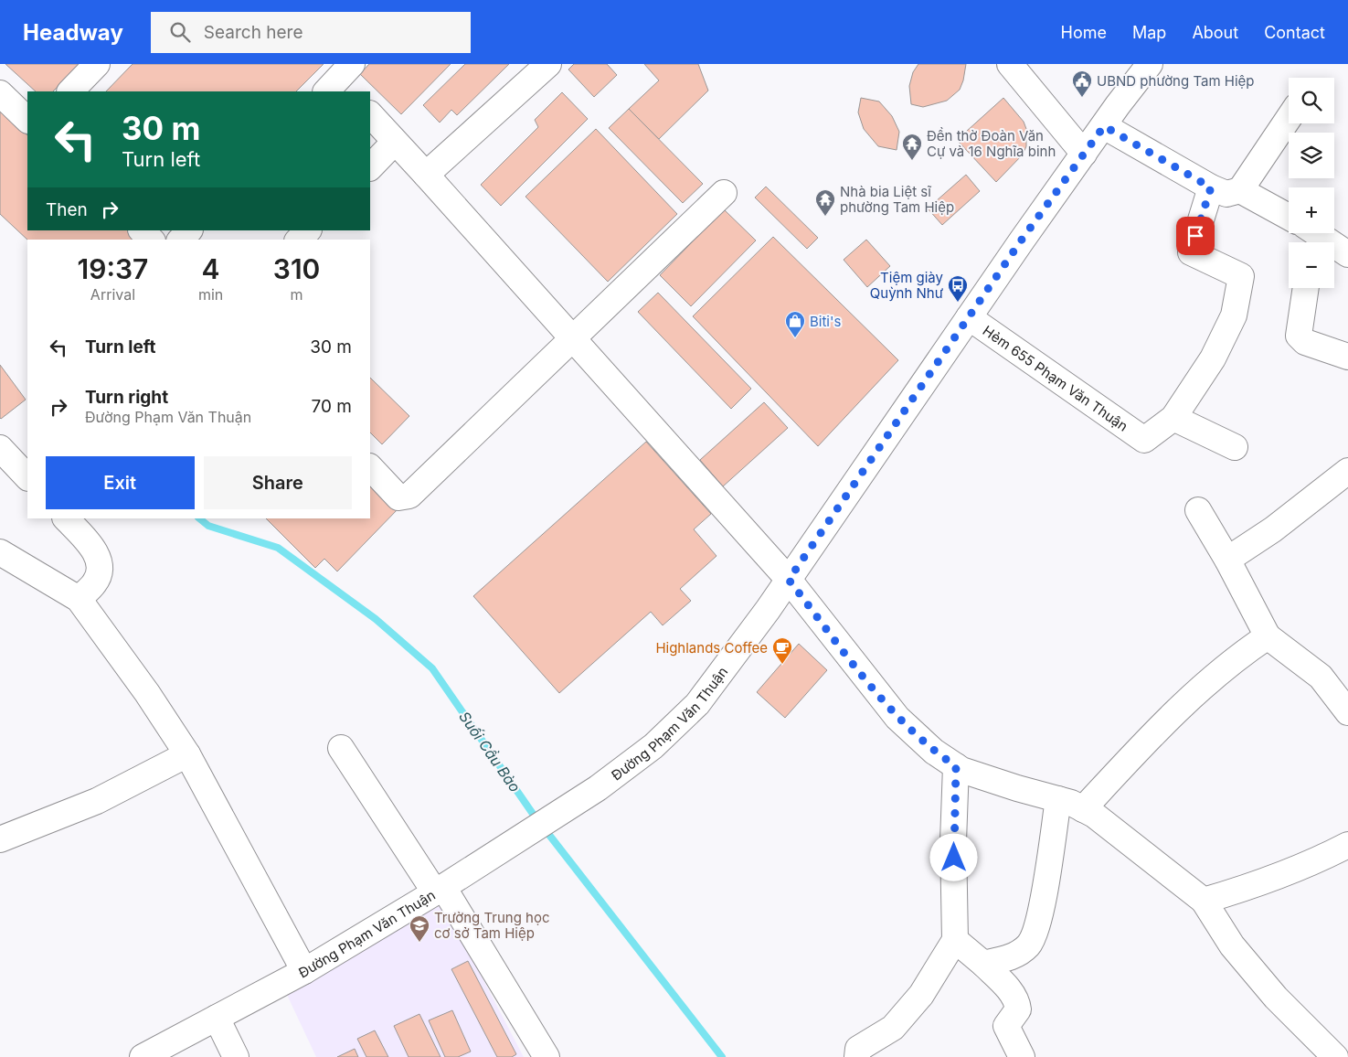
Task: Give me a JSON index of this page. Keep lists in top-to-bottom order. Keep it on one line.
{"streets":{"street":["Hẻm 655 Phạm Văn Thuận","Đường Phạm Văn Thuận"]},"crossings":[["Hẻm 655 Phạm Văn Thuận","Đường Phạm Văn Thuận"]],"water":["Suối Cầu Bào"],"places":{"public building":["UBND phường Tam Hiệp"],"temple":["Đền thờ Đoàn Văn Cự và 16 Nghĩa binh","Nhà bia Liệt sĩ phường Tam Hiệp"],"bus stop":["Tiệm giày Quỳnh Như"],"shop":["Biti's"],"cafe":["Highlands Coffee"],"school or university":["Trường Trung học cơ sở Tam Hiệp"]},"page":{"header":"Headway","search":"Search here","nav":["Home","Map","About","Contact"],"map_buttons":["+","−"],"turn":["30 m","Turn left"],"then":"Then","eta":["19:37","Arrival","4","min","310","m"],"list":[{"name":"Turn left","value":"30 m"},{"name":"Turn right","note":"Đường Phạm Văn Thuận","value":"70 m"}],"buttons":["Exit","Share"]}}
